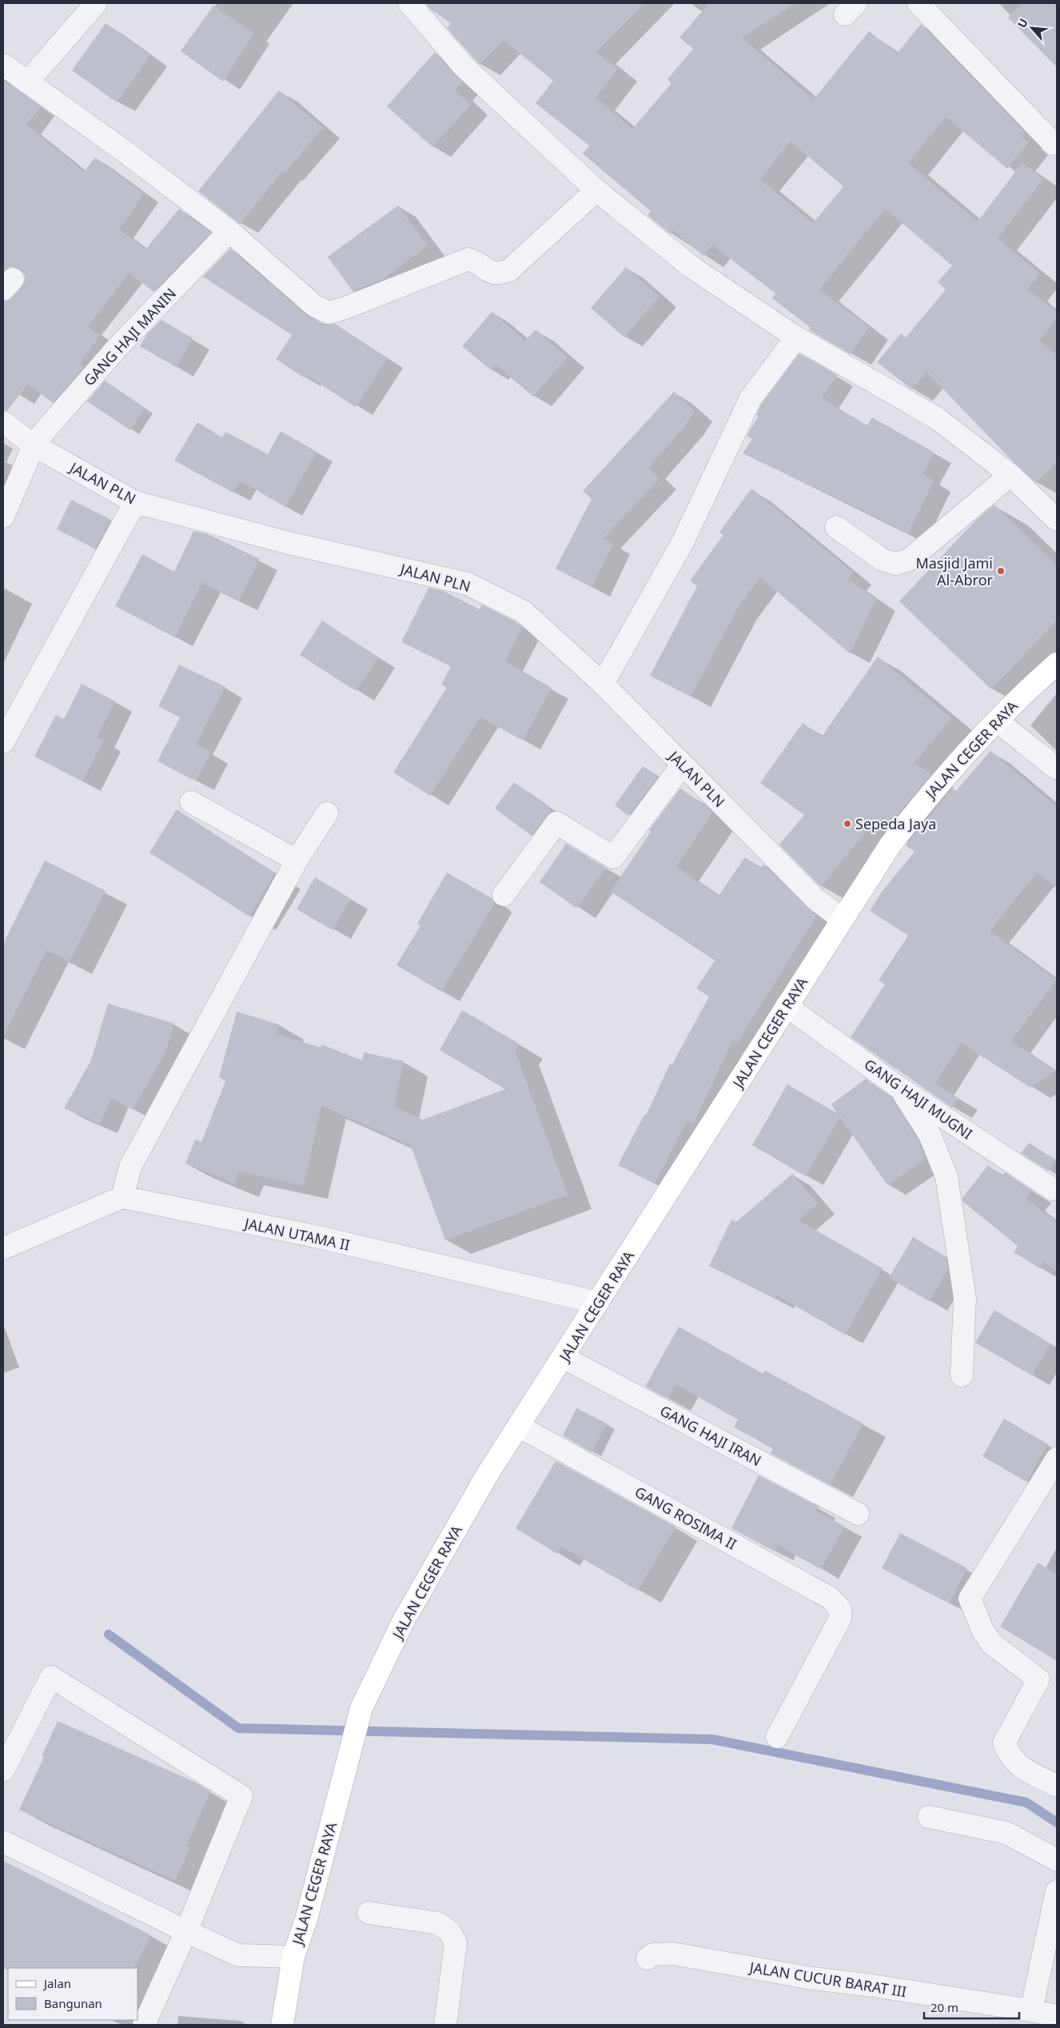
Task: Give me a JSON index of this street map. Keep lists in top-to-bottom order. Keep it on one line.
{"streets":{"main road":["JALAN CEGER RAYA"],"street":["GANG HAJI MANIN","JALAN PLN","GANG HAJI MUGNI","JALAN UTAMA II","GANG HAJI IRAN","GANG ROSIMA II","JALAN CUCUR BARAT III"]},"crossings":[["GANG HAJI MANIN","JALAN PLN"],["JALAN PLN","JALAN CEGER RAYA"],["JALAN CEGER RAYA","GANG HAJI MUGNI"],["JALAN CEGER RAYA","JALAN UTAMA II"],["JALAN CEGER RAYA","GANG HAJI IRAN"],["JALAN CEGER RAYA","GANG ROSIMA II"]],"places":["Masjid Jami Al-Abror","Sepeda Jaya"],"legend":["Jalan","Bangunan"],"scale_bar":"20 m","north":"top left"}
